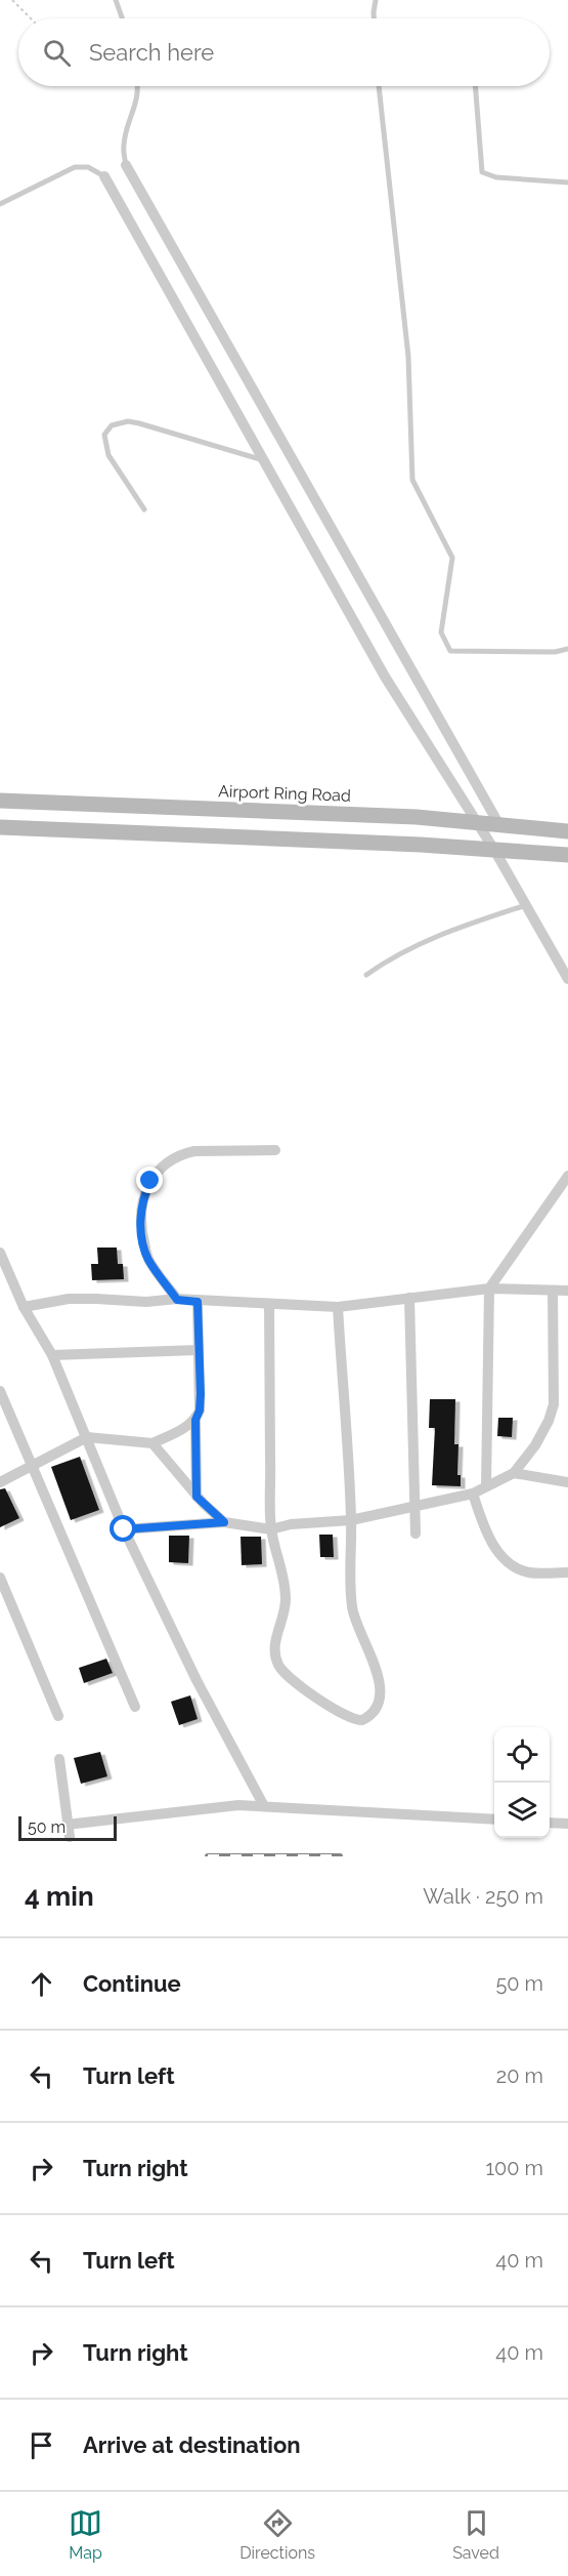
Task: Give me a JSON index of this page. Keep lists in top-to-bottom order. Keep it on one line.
{"streets":{"main road":["Airport Ring Road"]},"scale_bar":"50 m","page":{"search":"Search here","scale":"50 m","heading":["4 min","Walk · 250 m"],"list":[["Continue","50 m"],["Turn left","20 m"],["Turn right","100 m"],["Turn left","40 m"],["Turn right","40 m"],"Arrive at destination"],"nav":["Map","Directions","Saved"]}}
